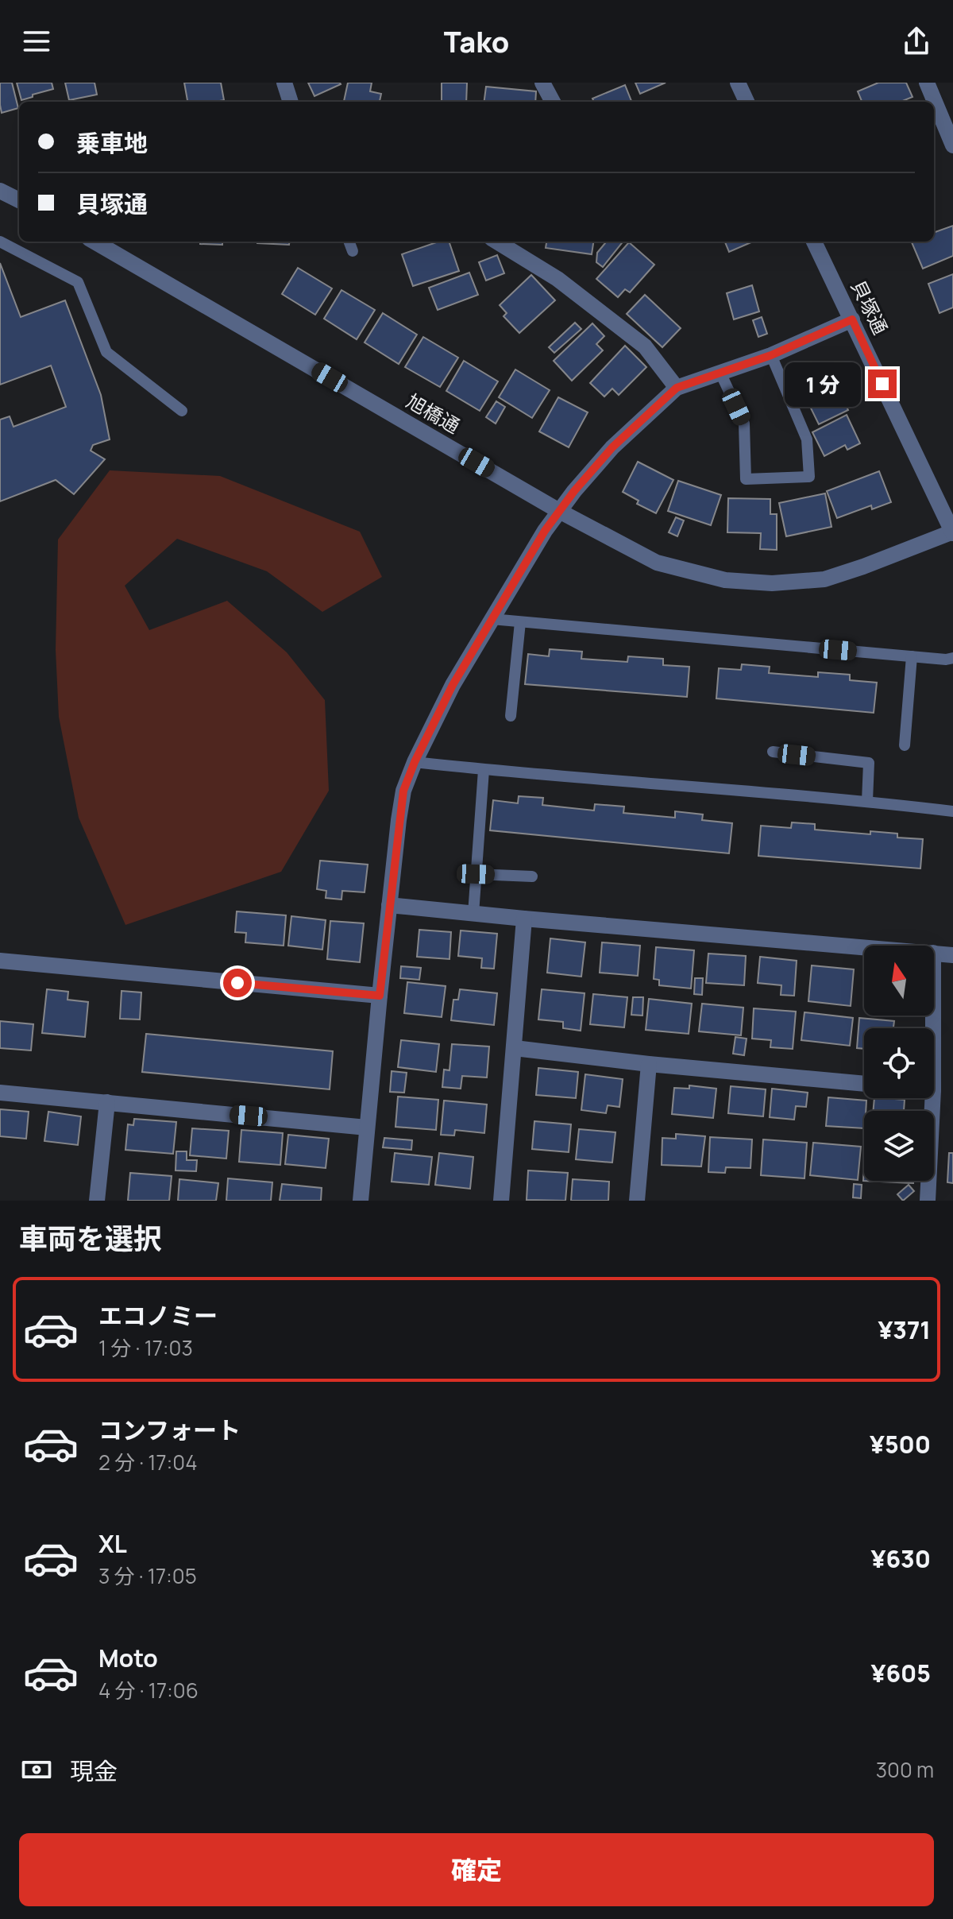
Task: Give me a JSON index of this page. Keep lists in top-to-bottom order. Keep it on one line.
{"streets":{"street":["貝塚通","旭橋通"]},"crossings":[["貝塚通","旭橋通"]],"north":"top","page":{"header":"Tako","banner":["乗車地","貝塚通"],"bubble":"1 分","heading":"車両を選択","list":[{"name":"エコノミー","note":"1 分 · 17:03","value":"¥371"},{"name":"コンフォート","note":"2 分 · 17:04","value":"¥500"},{"name":"XL","note":"3 分 · 17:05","value":"¥630"},{"name":"Moto","note":"4 分 · 17:06","value":"¥605"}],"pay":["現金","300 m"],"buttons":"確定"}}
